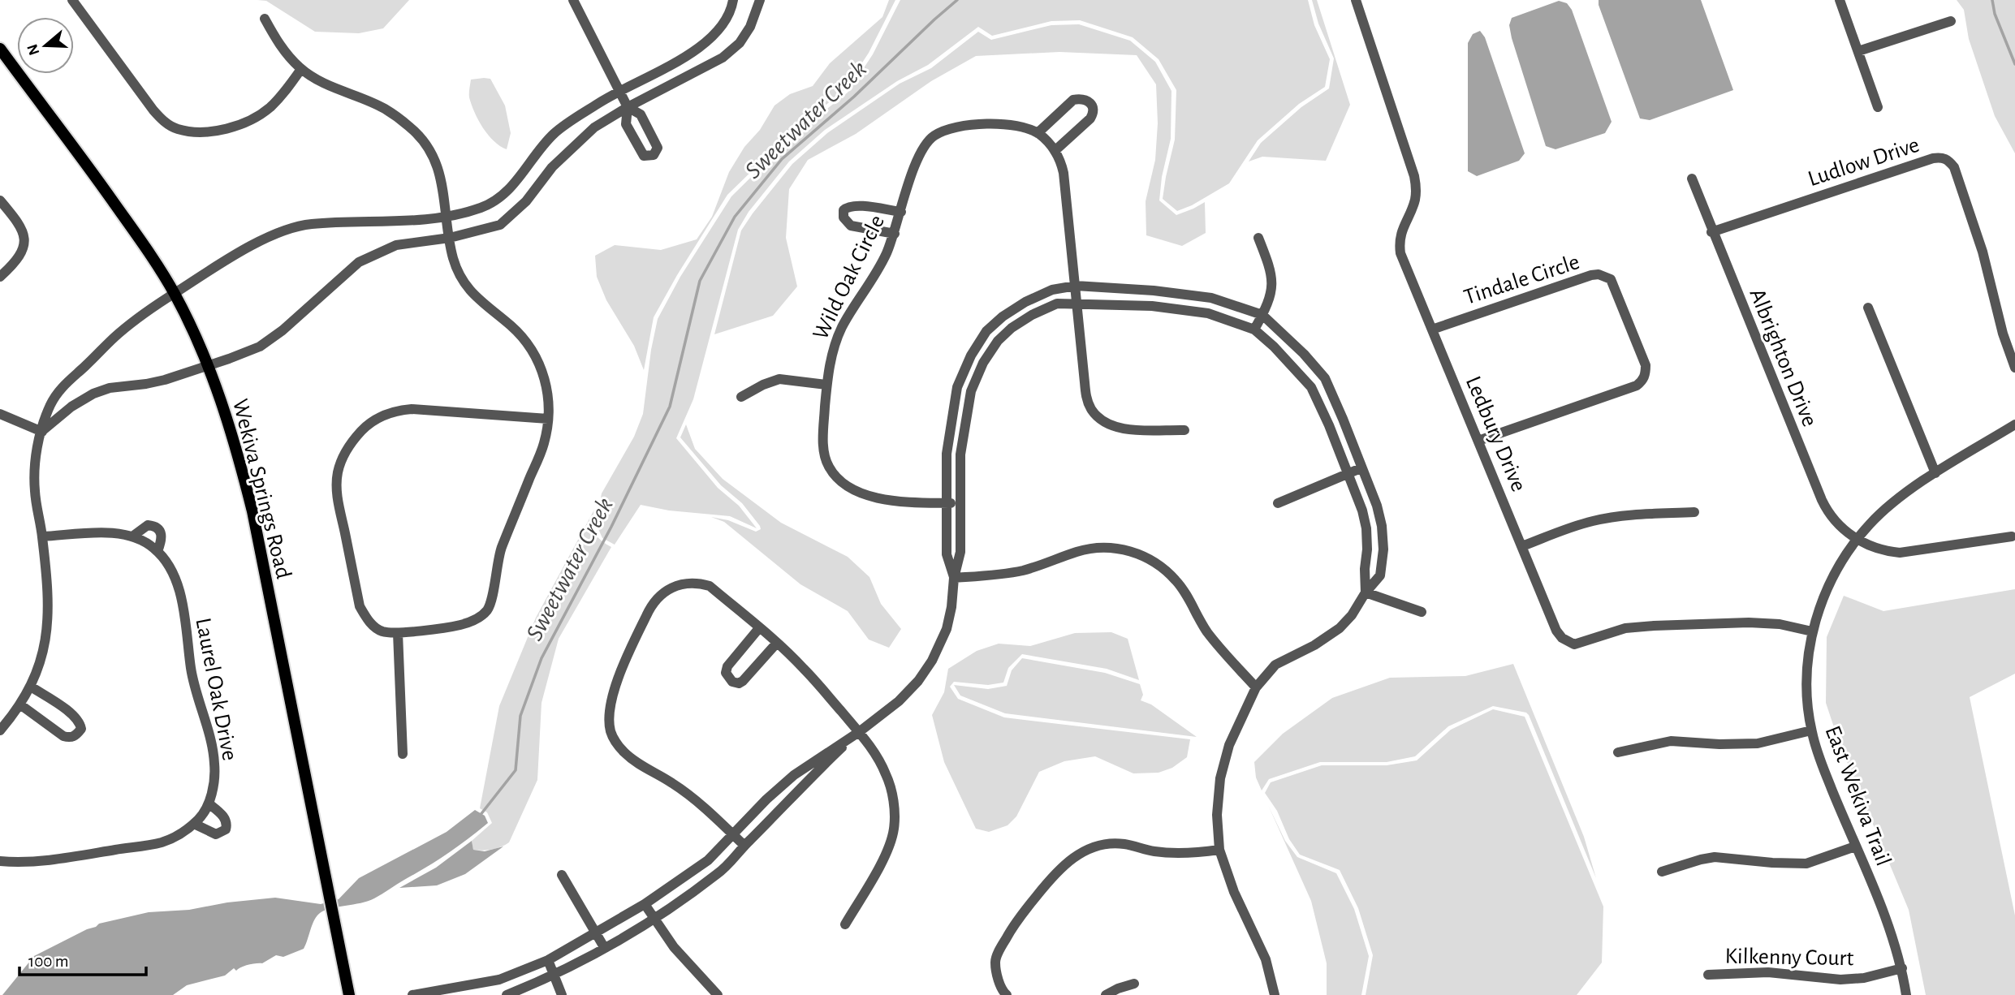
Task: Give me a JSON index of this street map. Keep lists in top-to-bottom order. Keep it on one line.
{"streets":{"main road":["Wekiva Springs Road"],"street":["Ludlow Drive","Wild Oak Circle","Tindale Circle","Albrighton Drive","Ledbury Drive","Laurel Oak Drive","East Wekiva Trail","Kilkenny Court"]},"crossings":[["Ludlow Drive","Albrighton Drive"],["Tindale Circle","Ledbury Drive"],["Albrighton Drive","East Wekiva Trail"],["Ledbury Drive","East Wekiva Trail"],["East Wekiva Trail","Kilkenny Court"]],"water":["Sweetwater Creek"],"scale_bar":"100 m","north":"left"}
